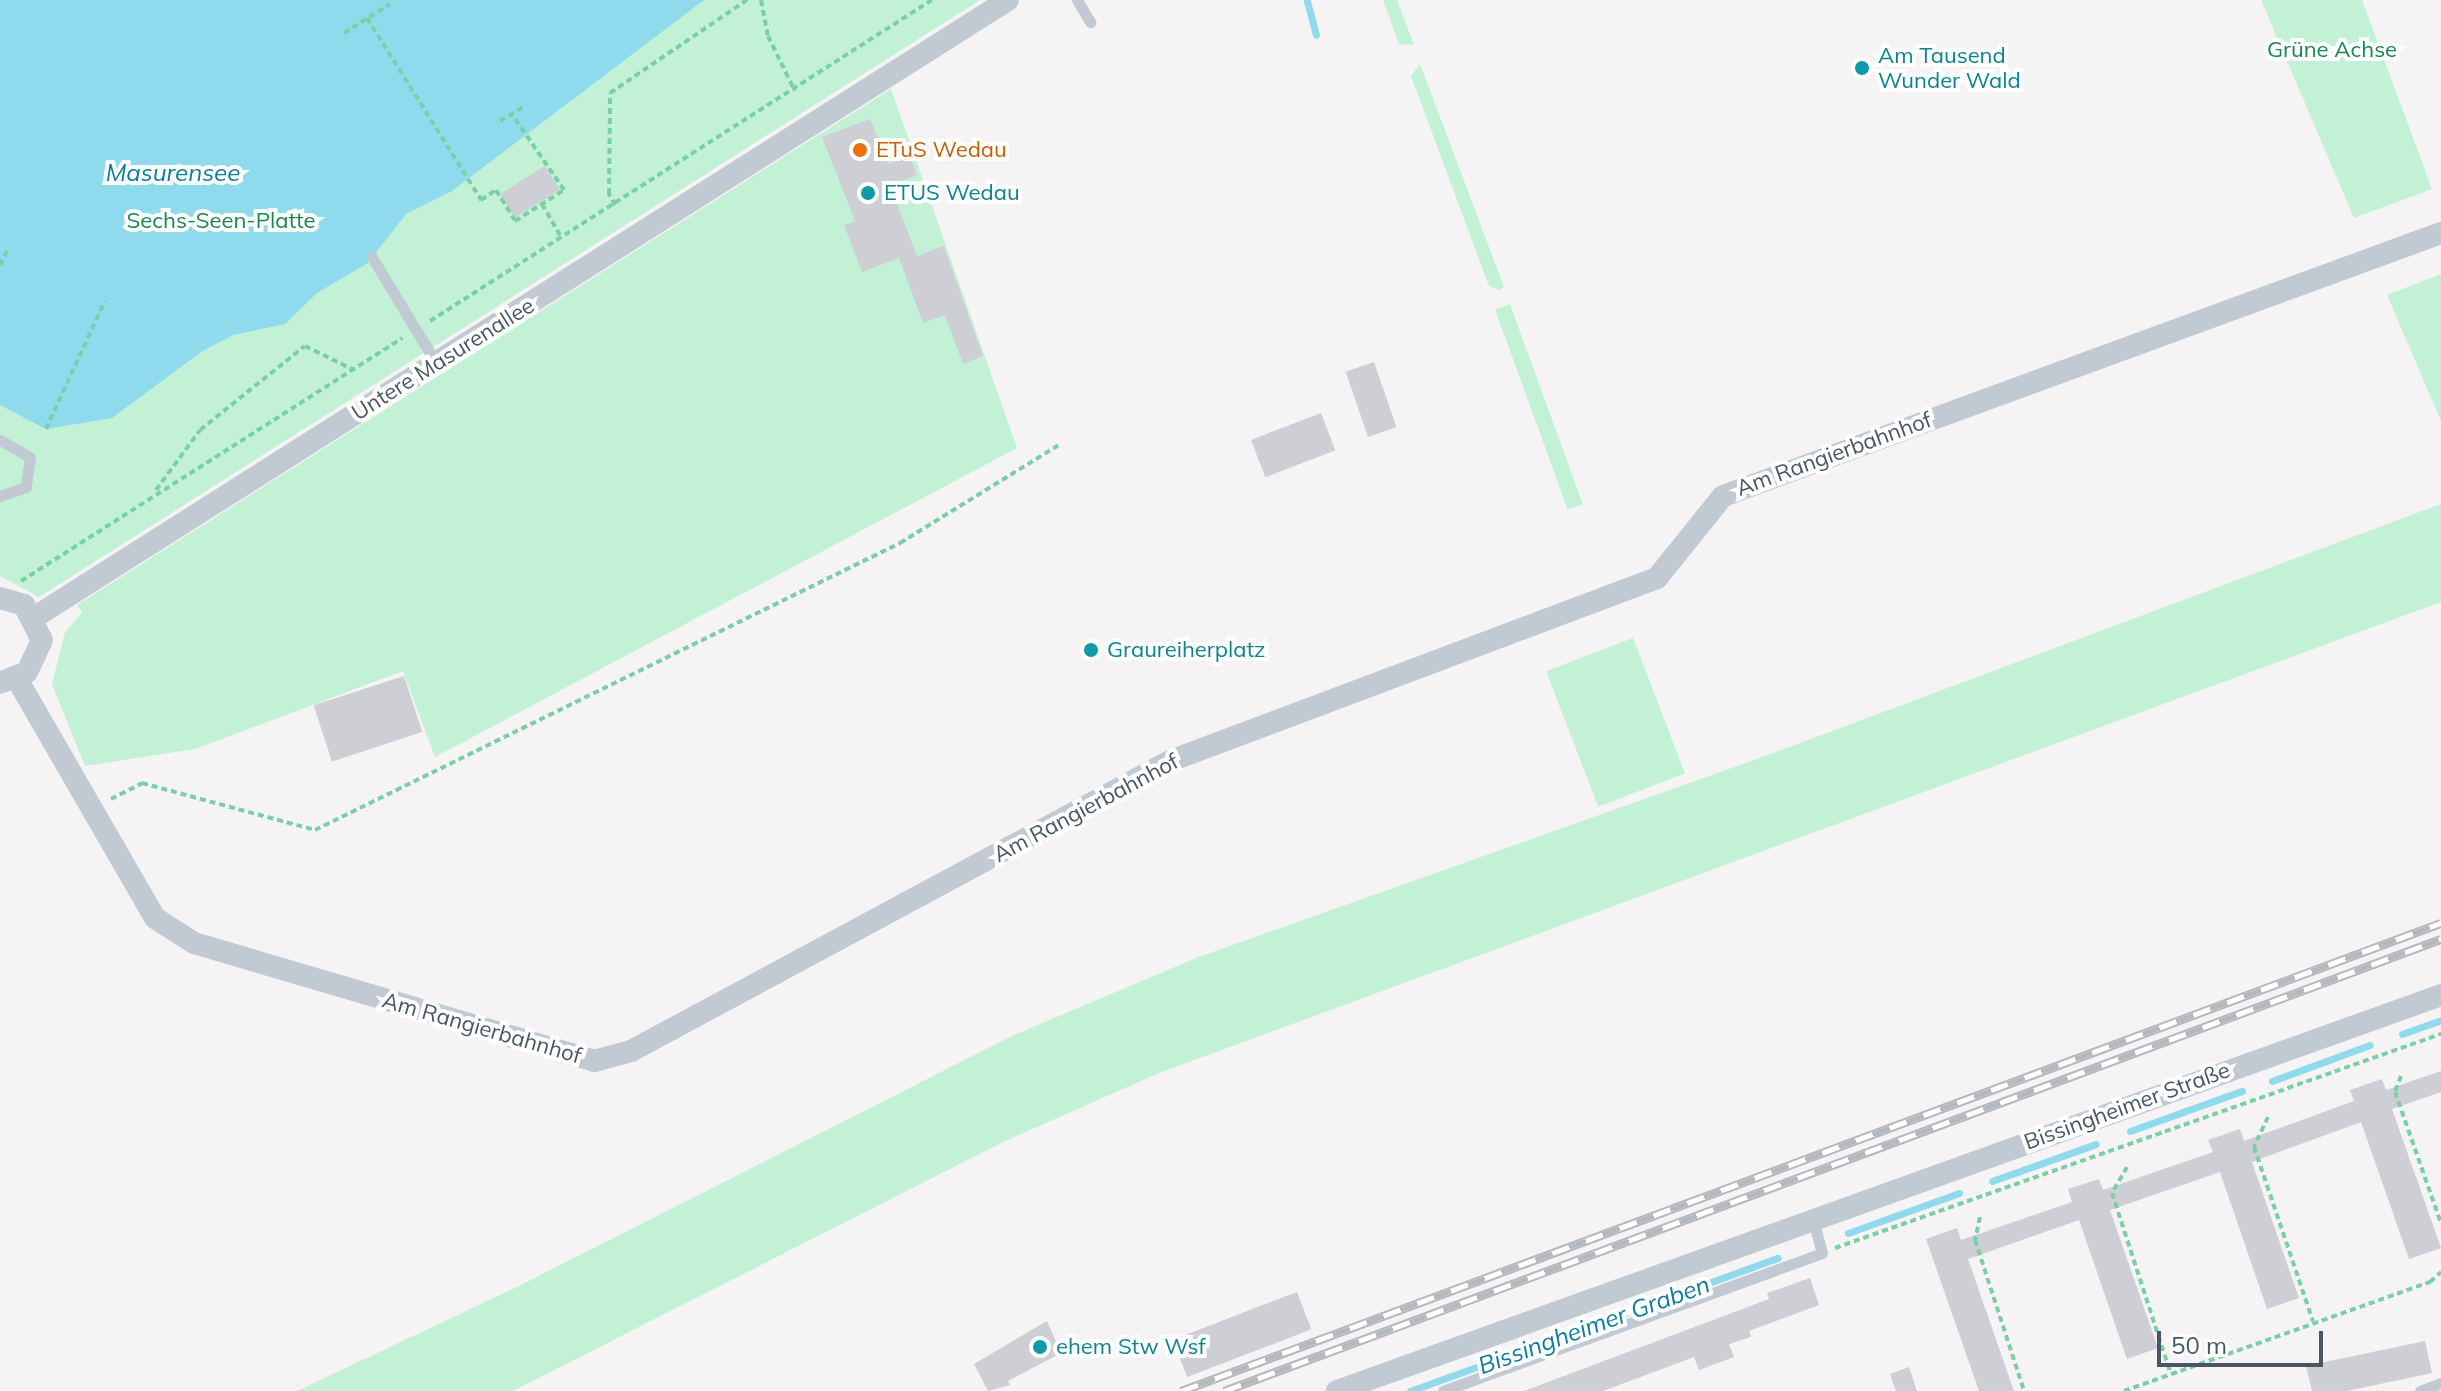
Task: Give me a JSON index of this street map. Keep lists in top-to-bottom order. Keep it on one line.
{"streets":{"street":["Untere Masurenallee","Am Rangierbahnhof","Bissingheimer Straße"]},"water":["Masurensee","Bissingheimer Graben"],"parks":["Grüne Achse","Sechs-Seen-Platte"],"places":["Am Tausend Wunder Wald","ETuS Wedau","ETUS Wedau","Graureiherplatz","ehem Stw Wsf"],"scale_bar":"50 m"}
